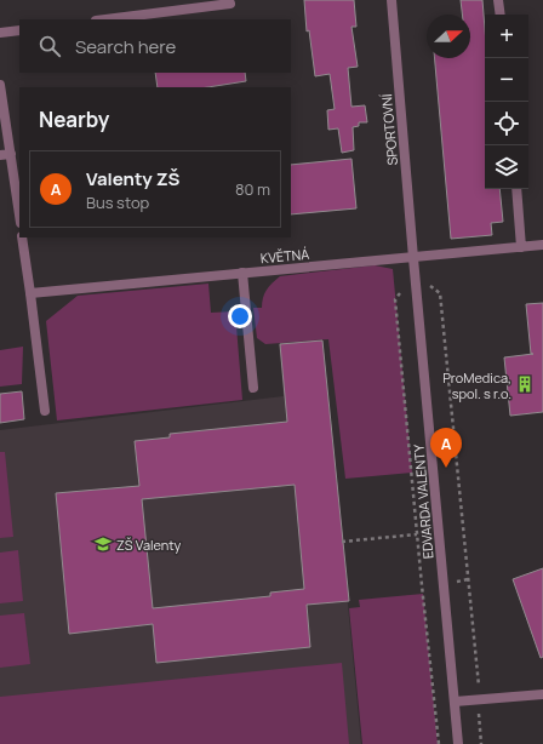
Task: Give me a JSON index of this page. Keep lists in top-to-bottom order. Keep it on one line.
{"streets":{"street":["SPORTOVNÍ","KVĚTNÁ","EDVARDA VALENTY"]},"crossings":[["SPORTOVNÍ","KVĚTNÁ"],["SPORTOVNÍ","EDVARDA VALENTY"],["KVĚTNÁ","EDVARDA VALENTY"]],"places":{"building":["ProMedica, spol. s r.o."],"school or university":["ZŠ Valenty"]},"north":"right","page":{"map_buttons":["+","−"],"search":"Search here","heading":"Nearby","list":[{"mark":"A","name":"Valenty ZŠ","note":"Bus stop","value":"80 m"}],"pins":"A"}}
